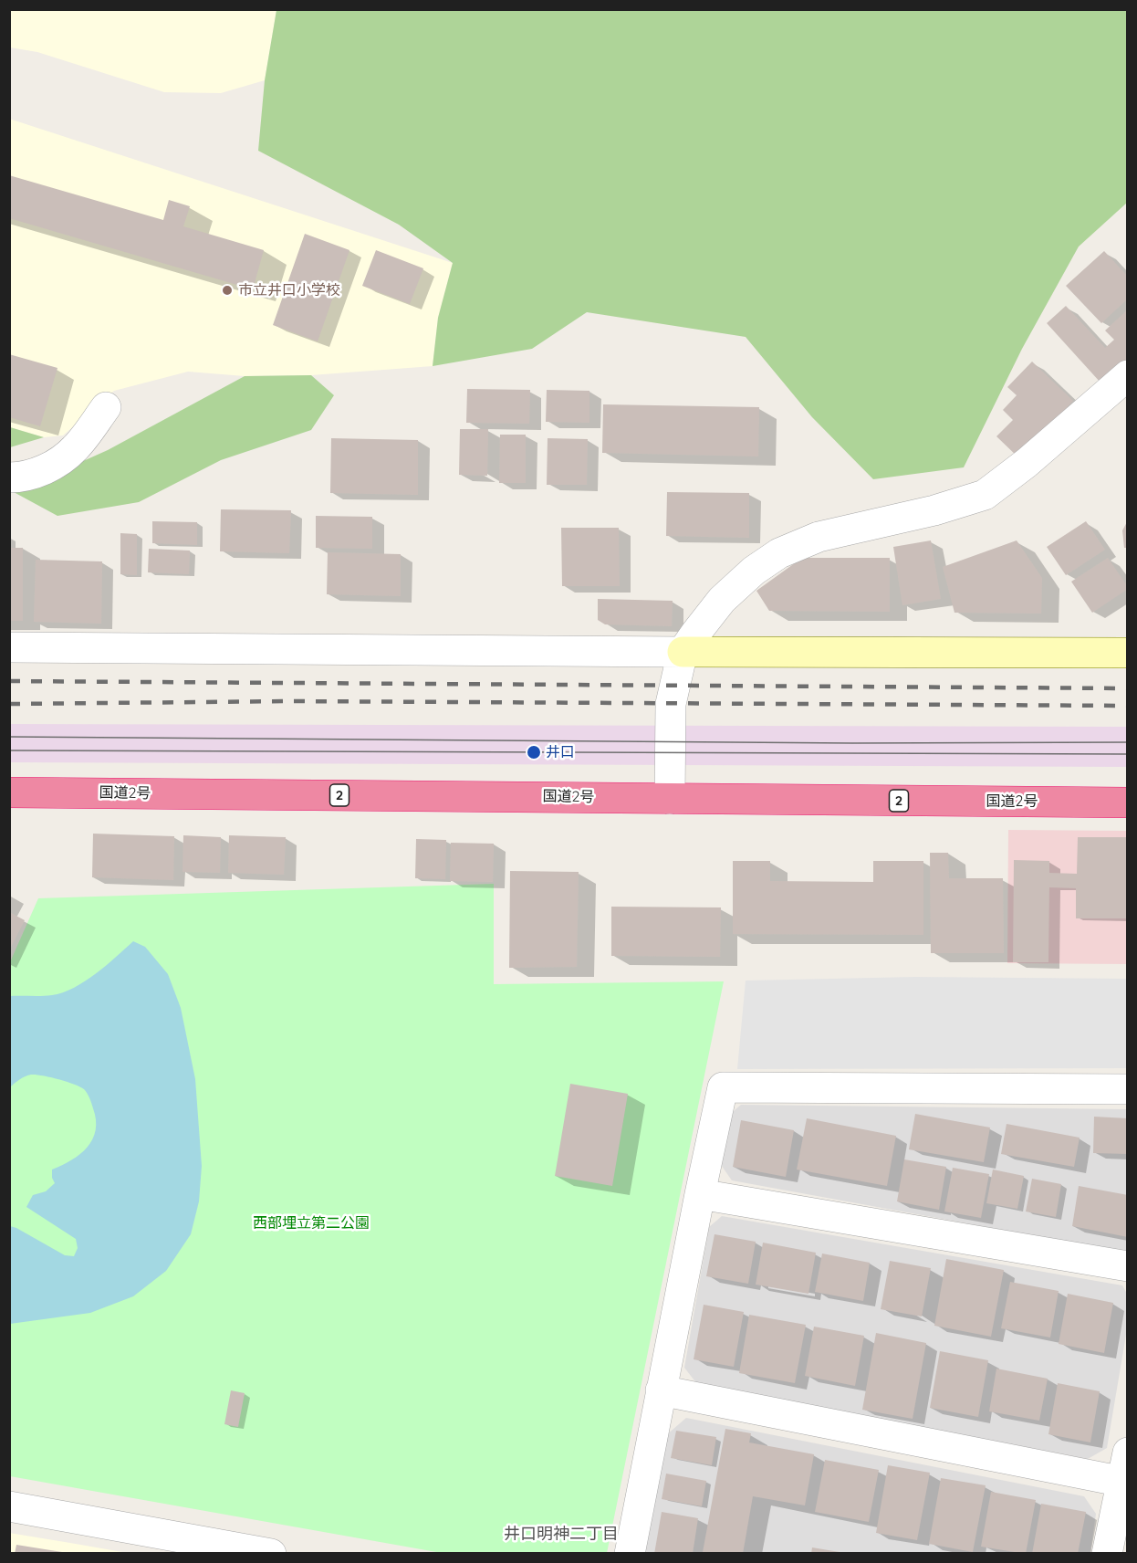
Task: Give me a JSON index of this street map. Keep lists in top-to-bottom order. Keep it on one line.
{"streets":{"highway":["国道2号","2"]},"districts":["井口明神二丁目"],"parks":["西部埋立第二公園"],"places":["市立井口小学校","井口"]}
